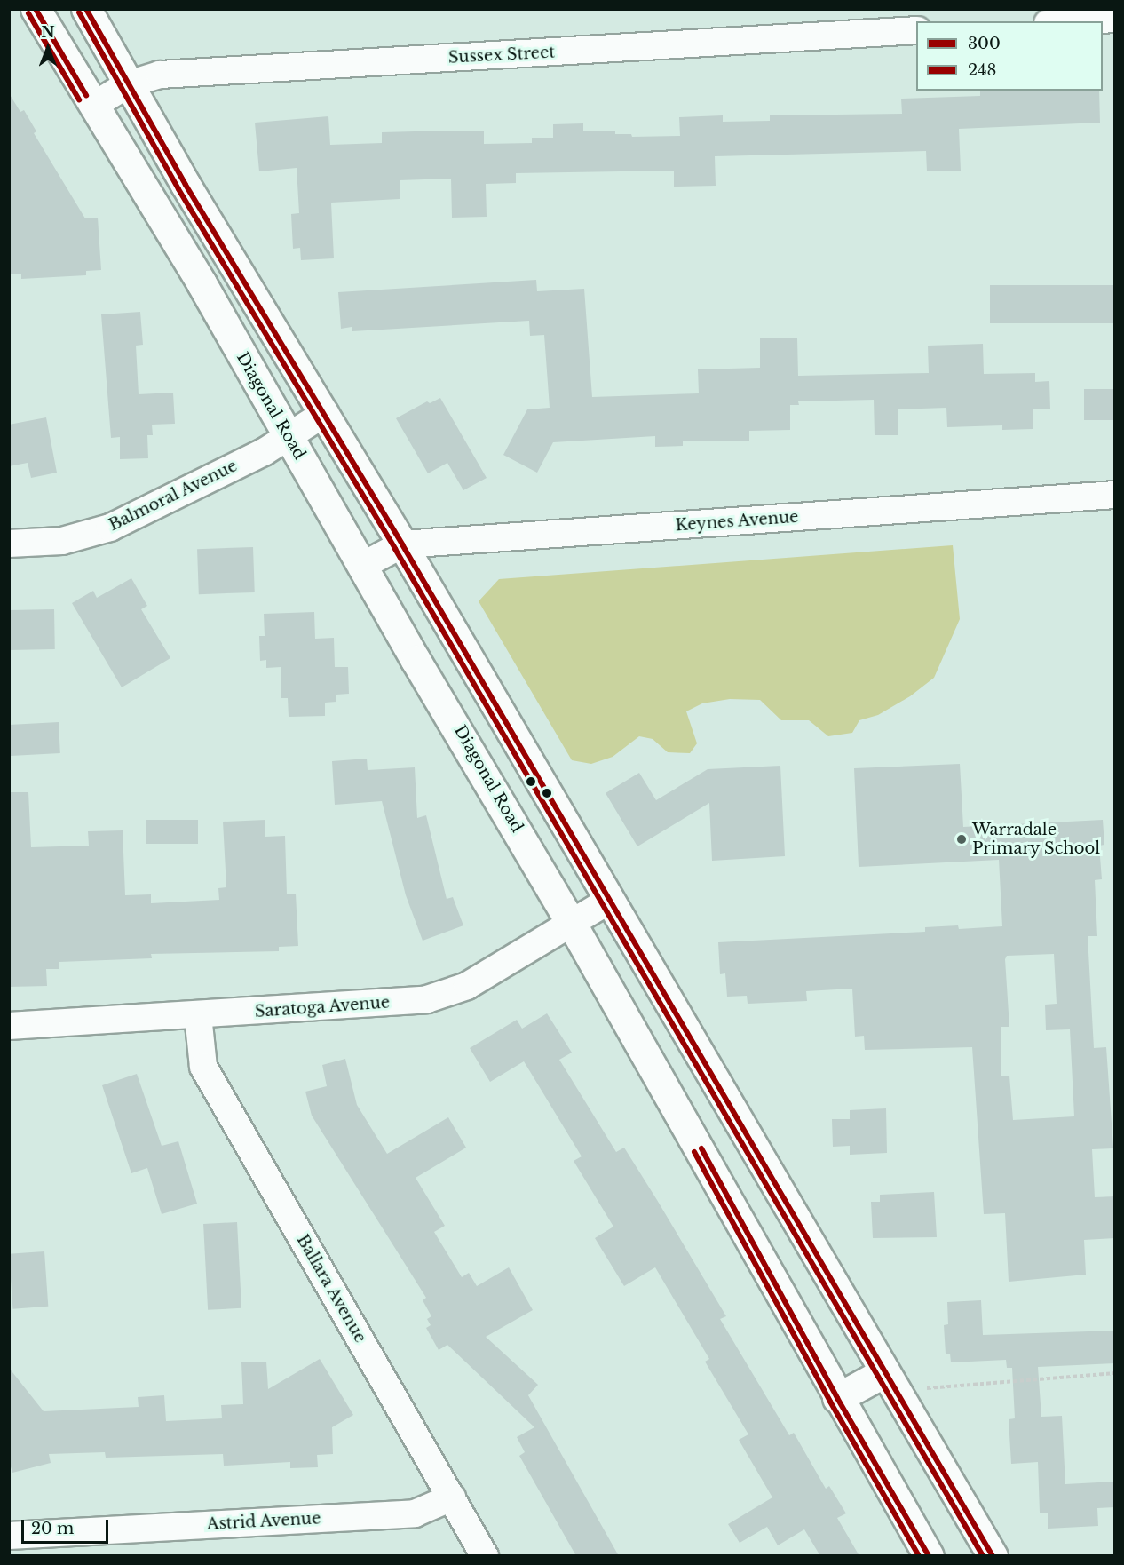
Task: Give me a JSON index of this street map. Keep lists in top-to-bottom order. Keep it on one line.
{"streets":{"main road":["Diagonal Road"],"street":["Sussex Street","Balmoral Avenue","Keynes Avenue","Saratoga Avenue","Ballara Avenue","Astrid Avenue"]},"crossings":[["Sussex Street","Diagonal Road"],["Diagonal Road","Balmoral Avenue"],["Diagonal Road","Keynes Avenue"],["Diagonal Road","Saratoga Avenue"],["Saratoga Avenue","Ballara Avenue"],["Ballara Avenue","Astrid Avenue"]],"places":["Warradale Primary School"],"lines":["transit line 300","transit line 248"],"legend":["300","248"],"scale_bar":"20 m","north":"top"}
